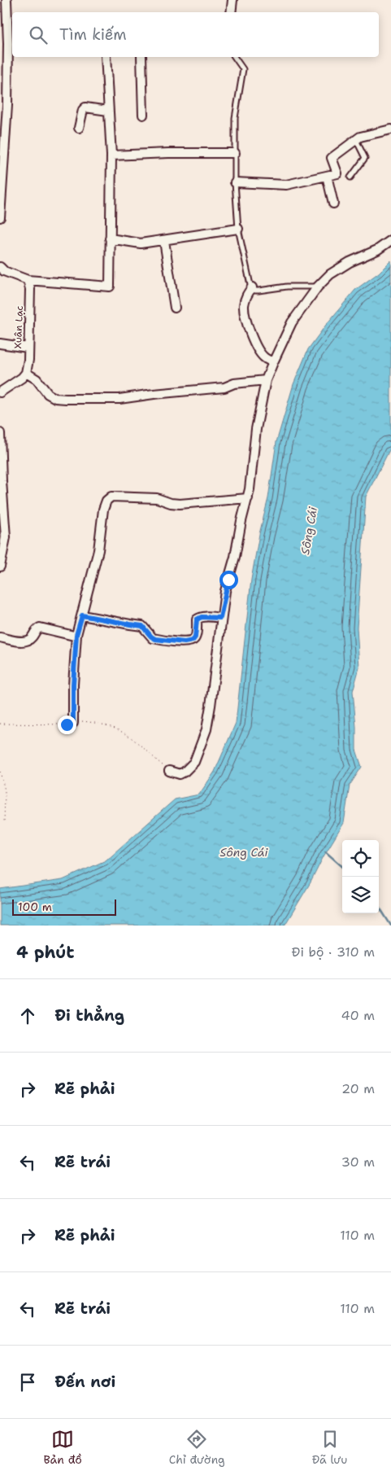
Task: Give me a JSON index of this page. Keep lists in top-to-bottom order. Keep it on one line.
{"streets":{"street":["Xuân Lạc"]},"water":["Sông Cái"],"scale_bar":"100 m","page":{"search":"Tìm kiếm","scale":"100 m","heading":["4 phút","Đi bộ · 310 m"],"list":[["Đi thẳng","40 m"],["Rẽ phải","20 m"],["Rẽ trái","30 m"],["Rẽ phải","110 m"],["Rẽ trái","110 m"],"Đến nơi"],"nav":["Bản đồ","Chỉ đường","Đã lưu"]}}
